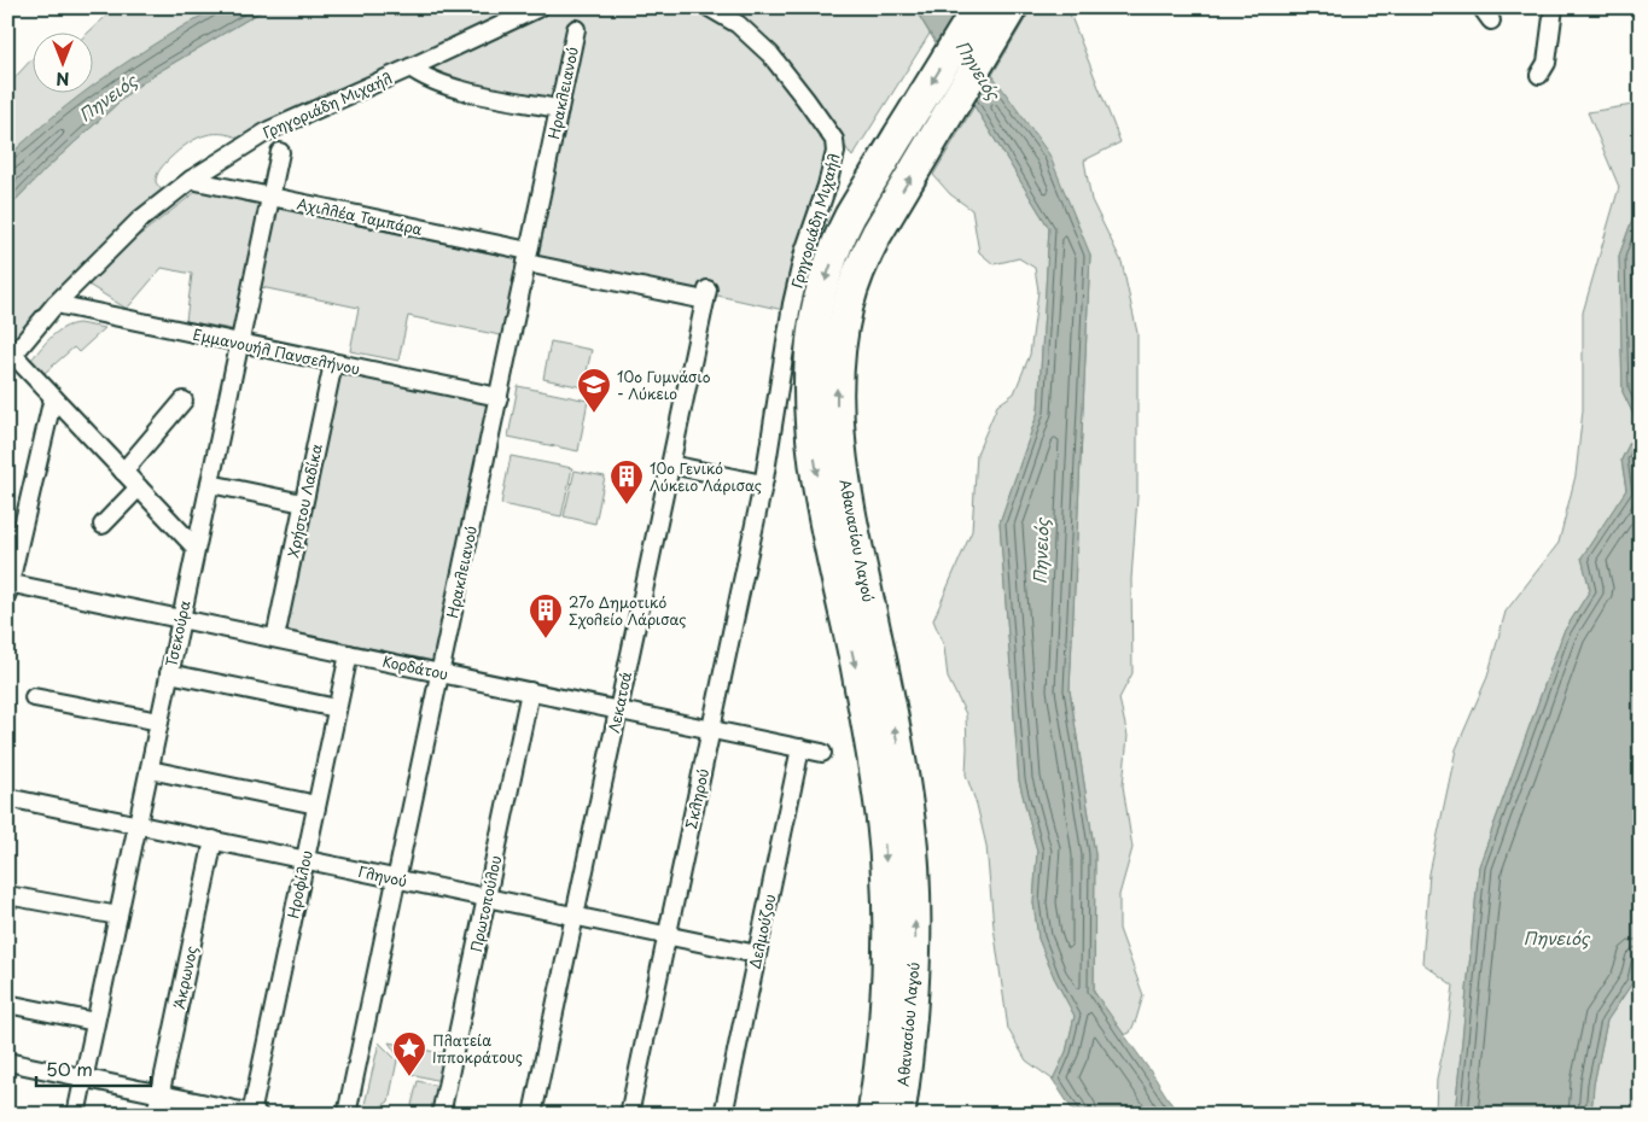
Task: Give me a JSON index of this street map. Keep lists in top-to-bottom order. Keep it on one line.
{"streets":{"highway":["Αθανασίου Λαγού"],"street":["Ηρακλειανού","Γρηγοριάδη Μιχαήλ","Αχιλλέα Ταμπάρα","Εμμανουήλ Πανσελήνου","Χρήστου Λαδίκα","Τσεκούρα","Κορδάτου","Λεκατσά","Σκληρού","Γληνού","Ηροφίλου","Πρωτοπούλου","Δελμούζου","Άκρωνος"]},"crossings":[["Ηρακλειανού","Αχιλλέα Ταμπάρα"],["Ηρακλειανού","Εμμανουήλ Πανσελήνου"],["Ηρακλειανού","Κορδάτου"],["Ηρακλειανού","Γληνού"],["Γρηγοριάδη Μιχαήλ","Αχιλλέα Ταμπάρα"],["Γρηγοριάδη Μιχαήλ","Εμμανουήλ Πανσελήνου"],["Γρηγοριάδη Μιχαήλ","Σκληρού"],["Αχιλλέα Ταμπάρα","Τσεκούρα"],["Αχιλλέα Ταμπάρα","Λεκατσά"],["Εμμανουήλ Πανσελήνου","Χρήστου Λαδίκα"],["Εμμανουήλ Πανσελήνου","Τσεκούρα"],["Χρήστου Λαδίκα","Κορδάτου"],["Τσεκούρα","Κορδάτου"],["Τσεκούρα","Γληνού"],["Κορδάτου","Λεκατσά"],["Κορδάτου","Σκληρού"],["Κορδάτου","Ηροφίλου"],["Κορδάτου","Πρωτοπούλου"],["Κορδάτου","Δελμούζου"],["Λεκατσά","Γληνού"],["Σκληρού","Γληνού"],["Γληνού","Ηροφίλου"],["Γληνού","Πρωτοπούλου"],["Γληνού","Δελμούζου"],["Γληνού","Άκρωνος"]],"water":["Πηνειός"],"places":{"school or university":["10ο Γυμνάσιο - Λύκειο"],"building":["10ο Γενικό Λύκειο Λάρισας","27ο Δημοτικό Σχολείο Λάρισας"],"place":["Πλατεία Ιπποκράτους"]},"scale_bar":"50 m","north":"bottom"}
